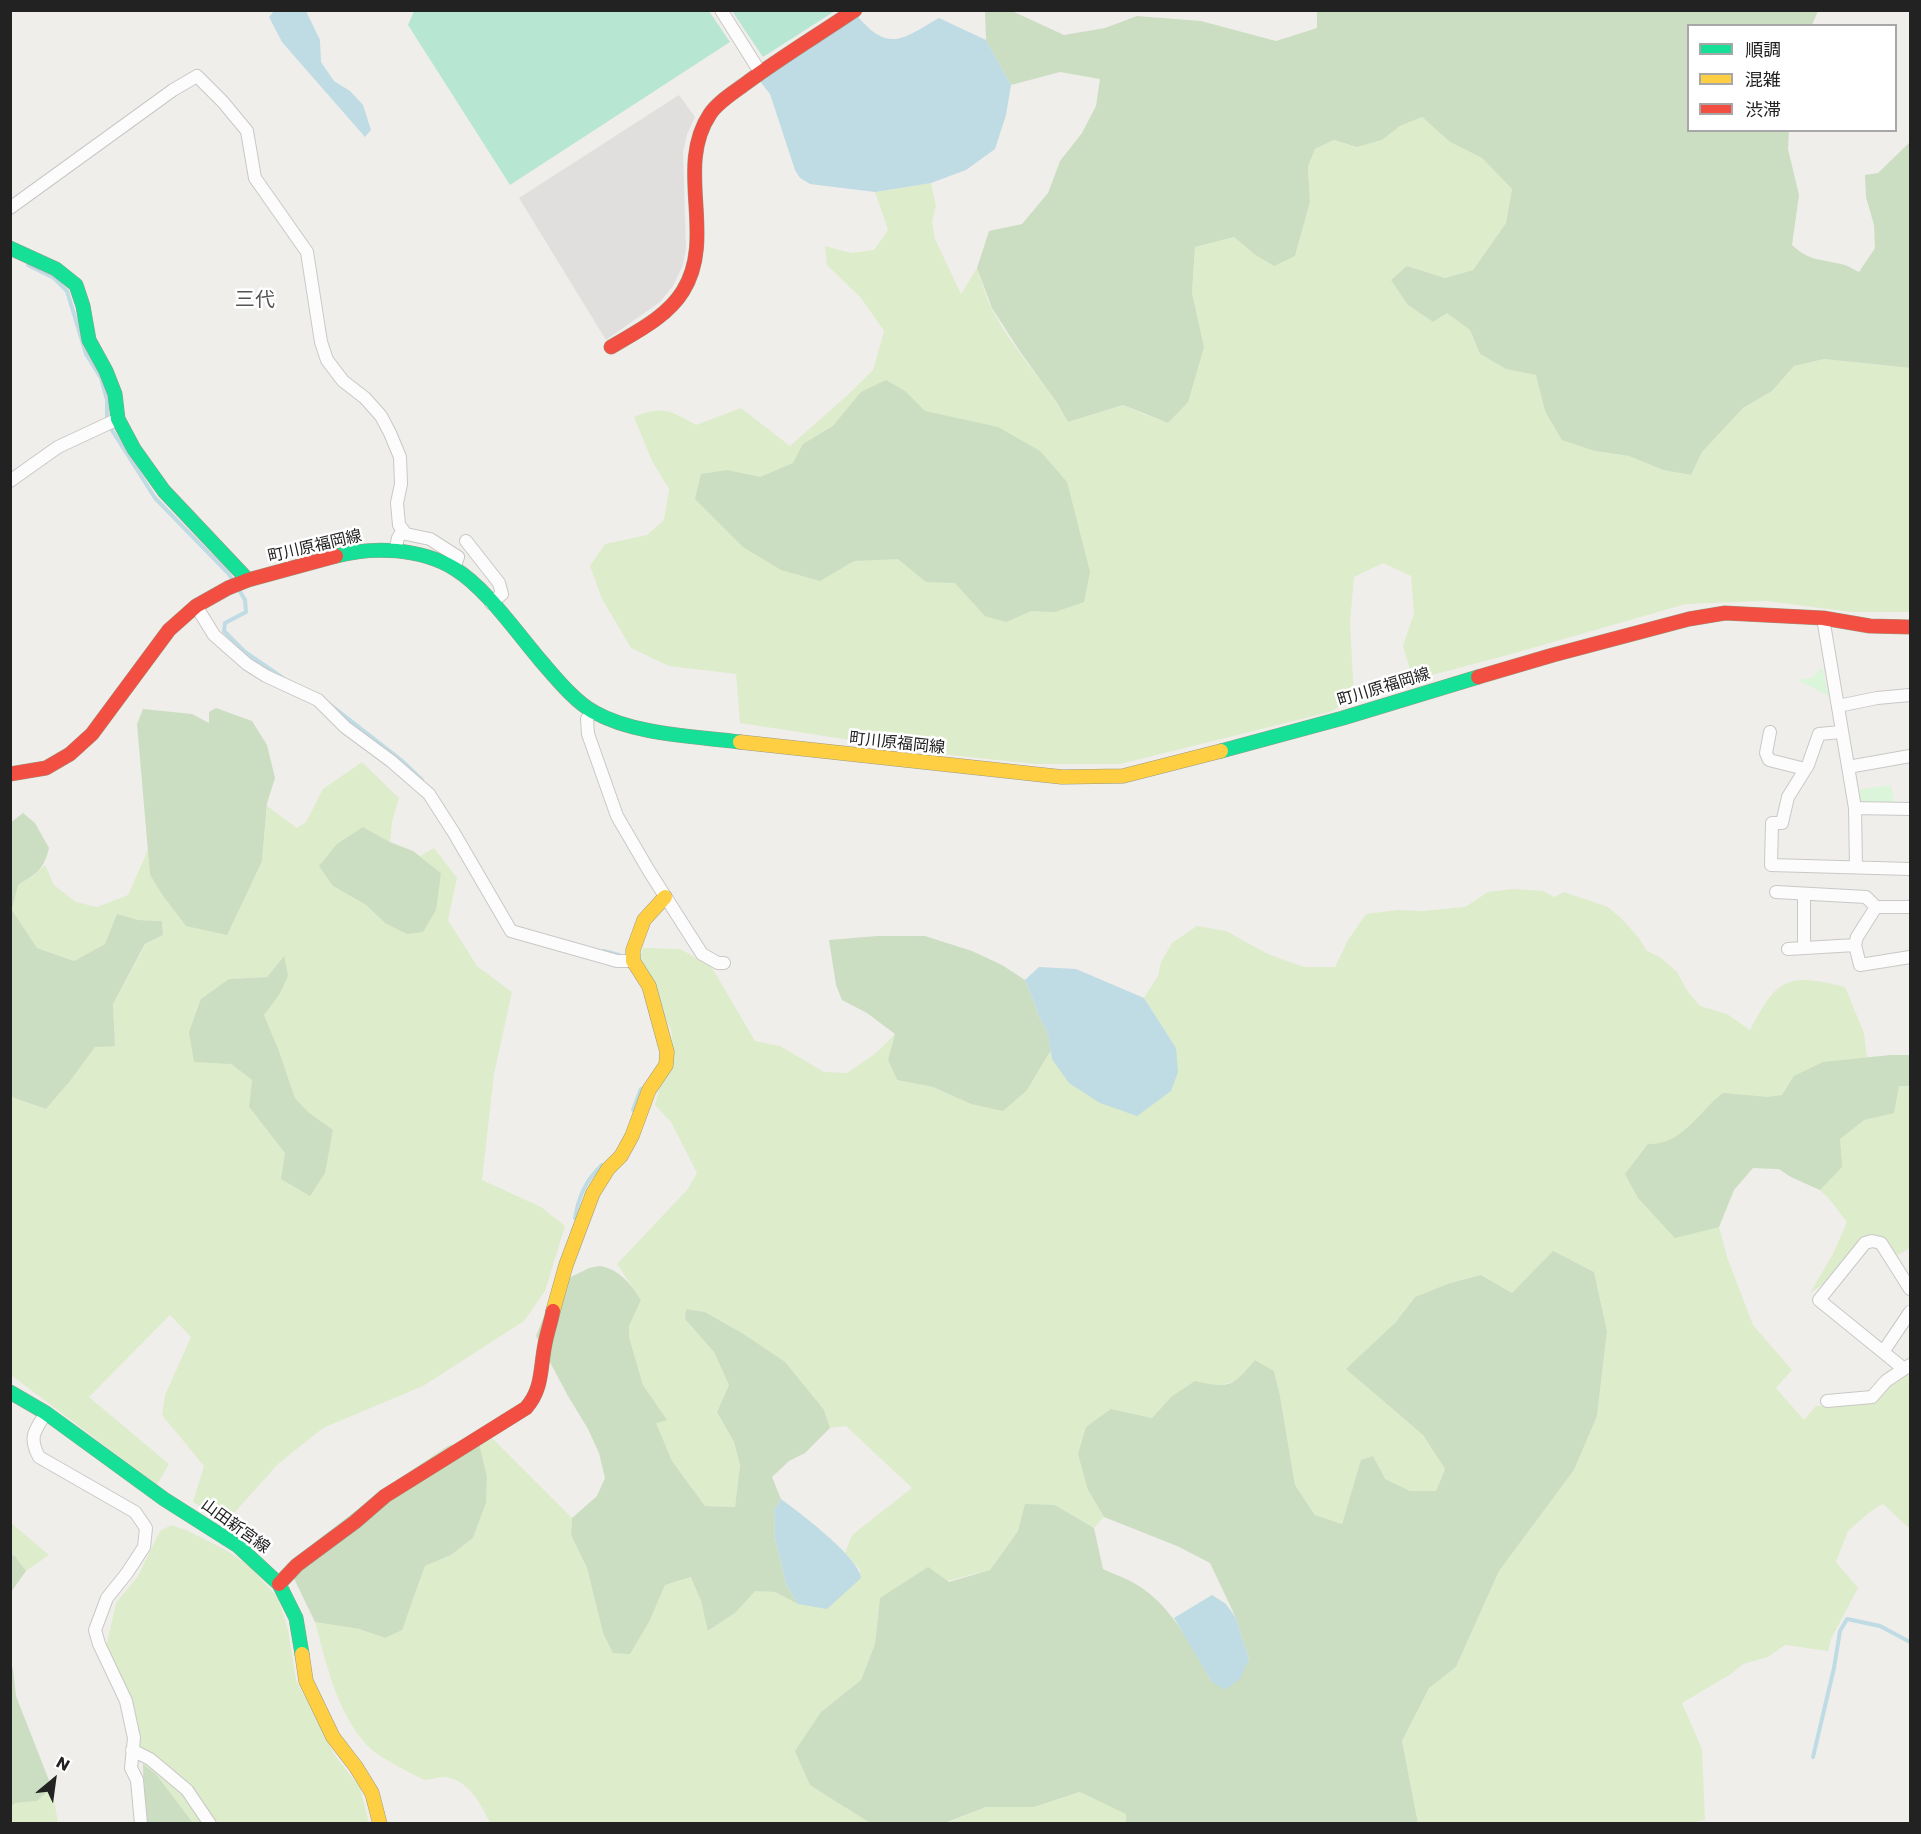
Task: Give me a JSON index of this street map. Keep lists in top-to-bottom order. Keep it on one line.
{"streets":{"main road":["町川原福岡線","山田新宮線"]},"districts":["三代"],"legend":["順調","混雑","渋滞"],"north":"top right"}
